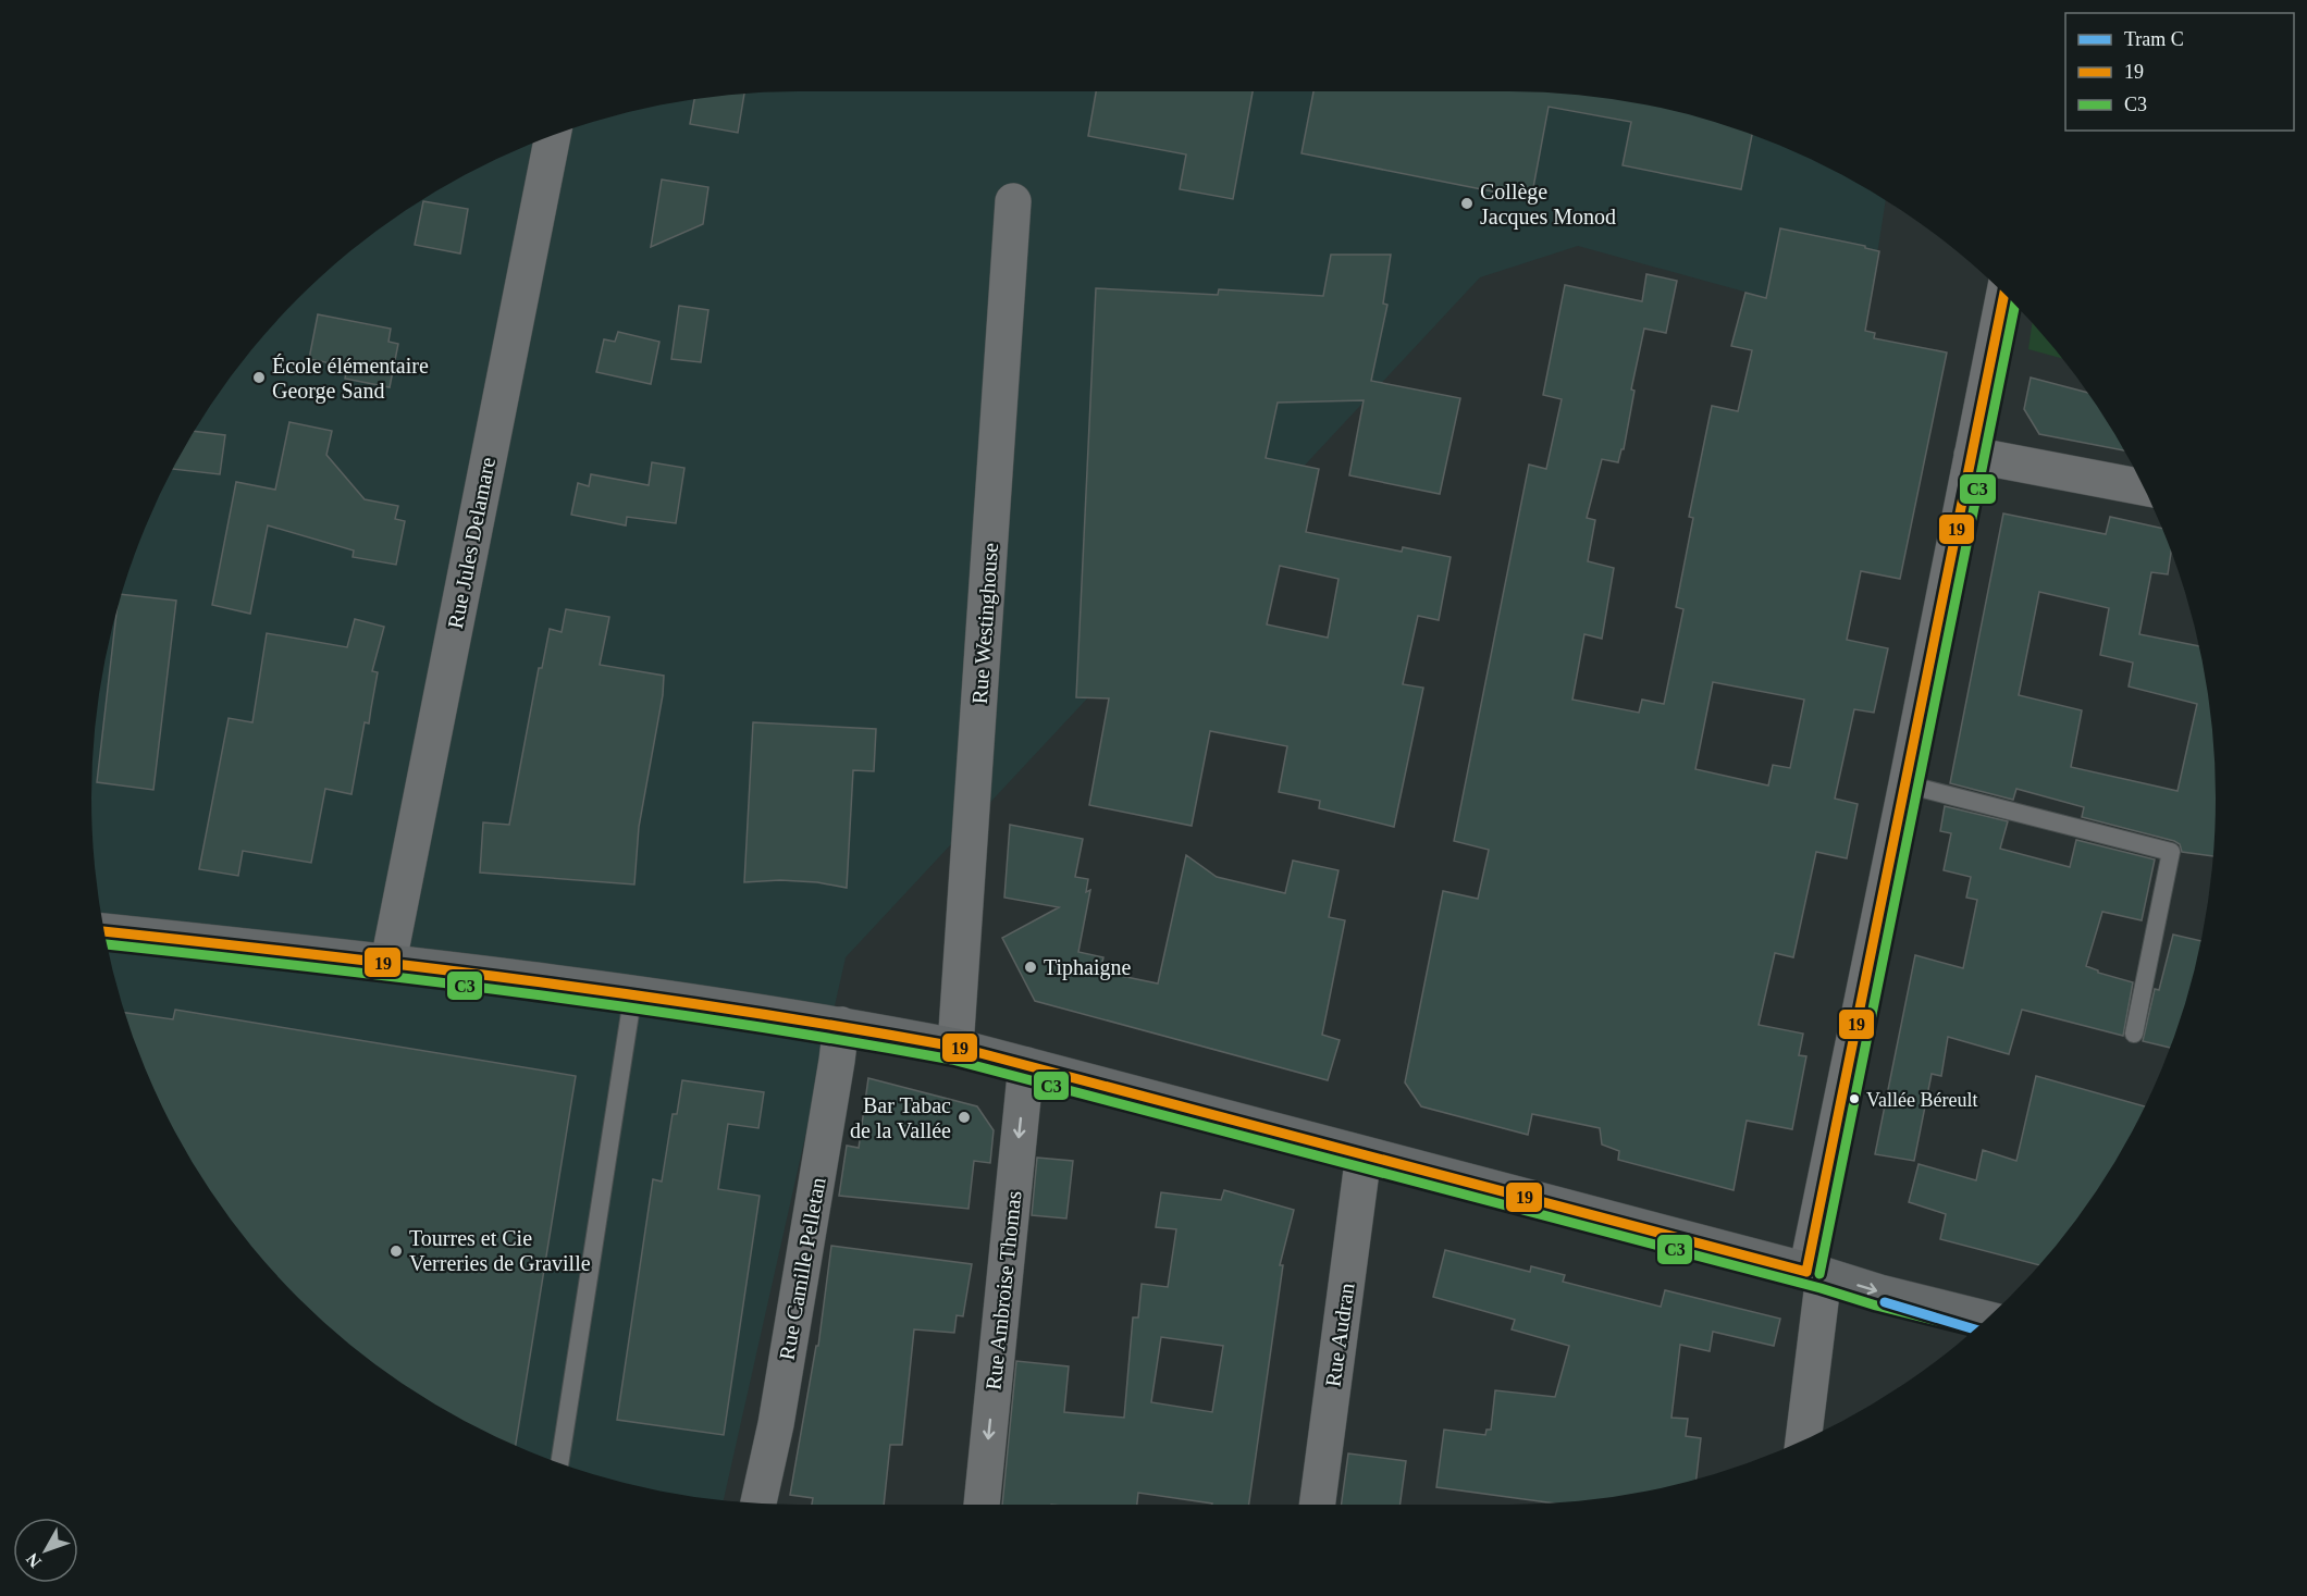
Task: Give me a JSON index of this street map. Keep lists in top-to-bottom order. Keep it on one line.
{"streets":{"street":["Rue Jules Delamare","Rue Westinghouse","Rue Camille Pelletan","Rue Ambroise Thomas","Rue Audran"]},"one_way":["Rue Ambroise Thomas"],"places":["Collège Jacques Monod","École élémentaire George Sand","Tiphaigne","Vallée Béreult","Bar Tabac de la Vallée","Tourres et Cie Verreries de Graville"],"lines":["transit line 19","transit line C3","tram line C"],"legend":["Tram C","19","C3"],"north":"bottom left"}
